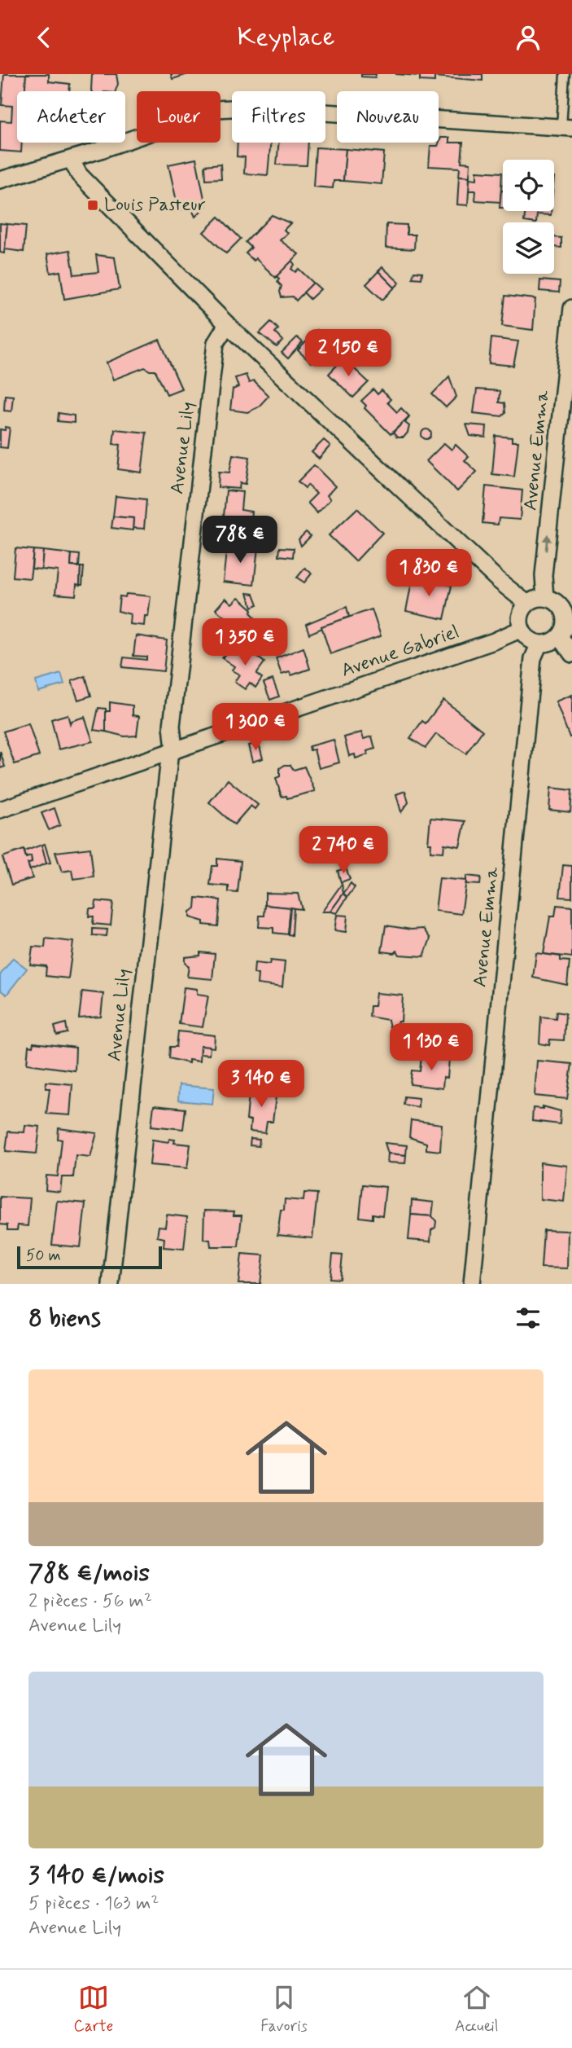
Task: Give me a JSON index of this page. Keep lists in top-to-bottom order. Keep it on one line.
{"streets":{"street":["Avenue Lily","Avenue Emma","Avenue Gabriel"]},"crossings":[["Avenue Lily","Avenue Gabriel"],["Avenue Emma","Avenue Gabriel"]],"places":{"transit":["Louis Pasteur"]},"scale_bar":"50 m","page":{"header":"Keyplace","chip":["Acheter","Louer","Filtres","Nouveau"],"price":["2 150 €","788 €","1 830 €","1 350 €","1 300 €","2 740 €","1 130 €","3 140 €"],"scale":"50 m","heading":"8 biens","list":[{"name":"788 €/mois","note":"2 pièces · 56 m² · Avenue Lily"},{"name":"3 140 €/mois","note":"5 pièces · 163 m² · Avenue Lily"}],"tabs":["Carte","Favoris","Accueil"]}}
